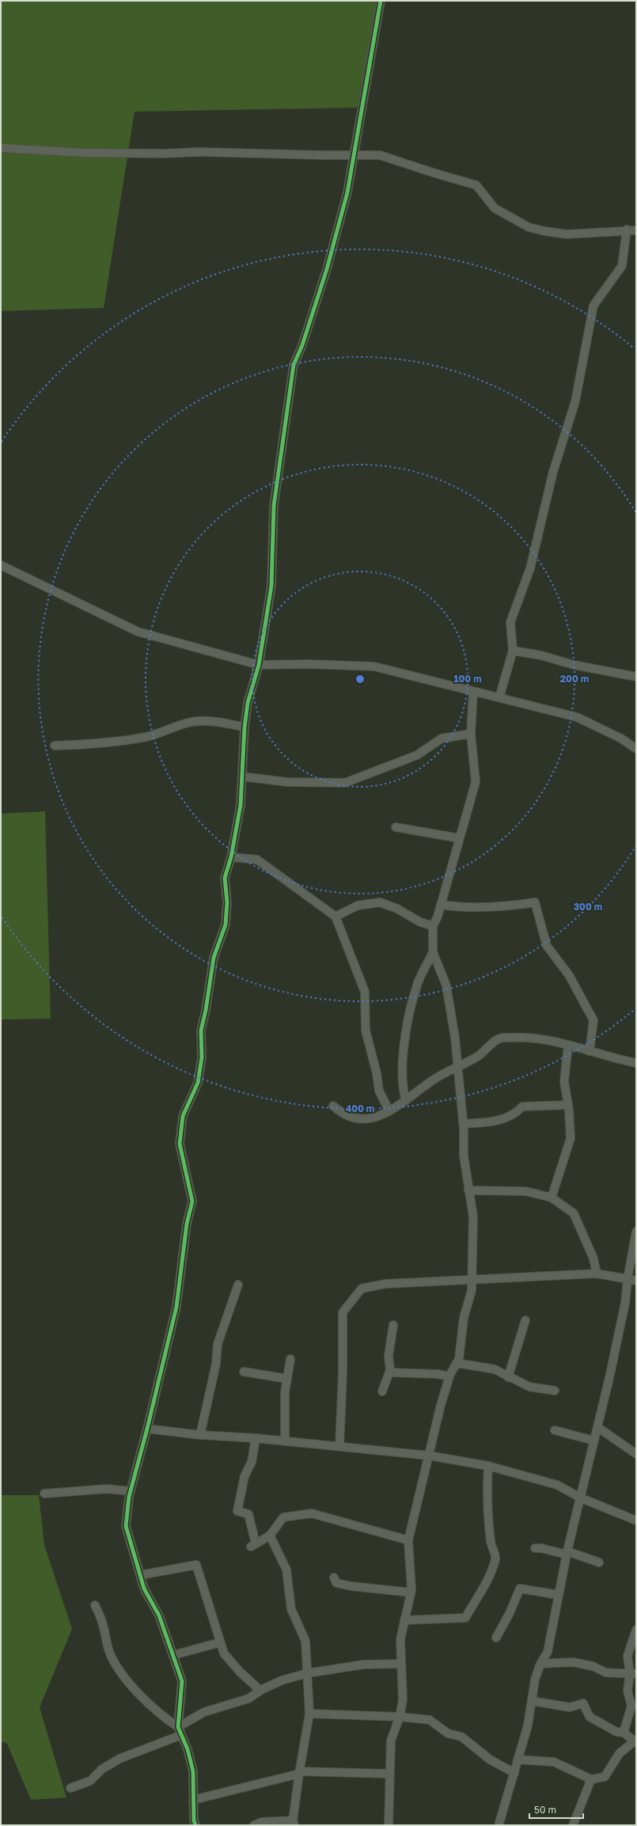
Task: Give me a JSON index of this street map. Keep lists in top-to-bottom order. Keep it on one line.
{"scale_bar":"50 m","rings":["100 m","200 m","300 m","400 m"]}
